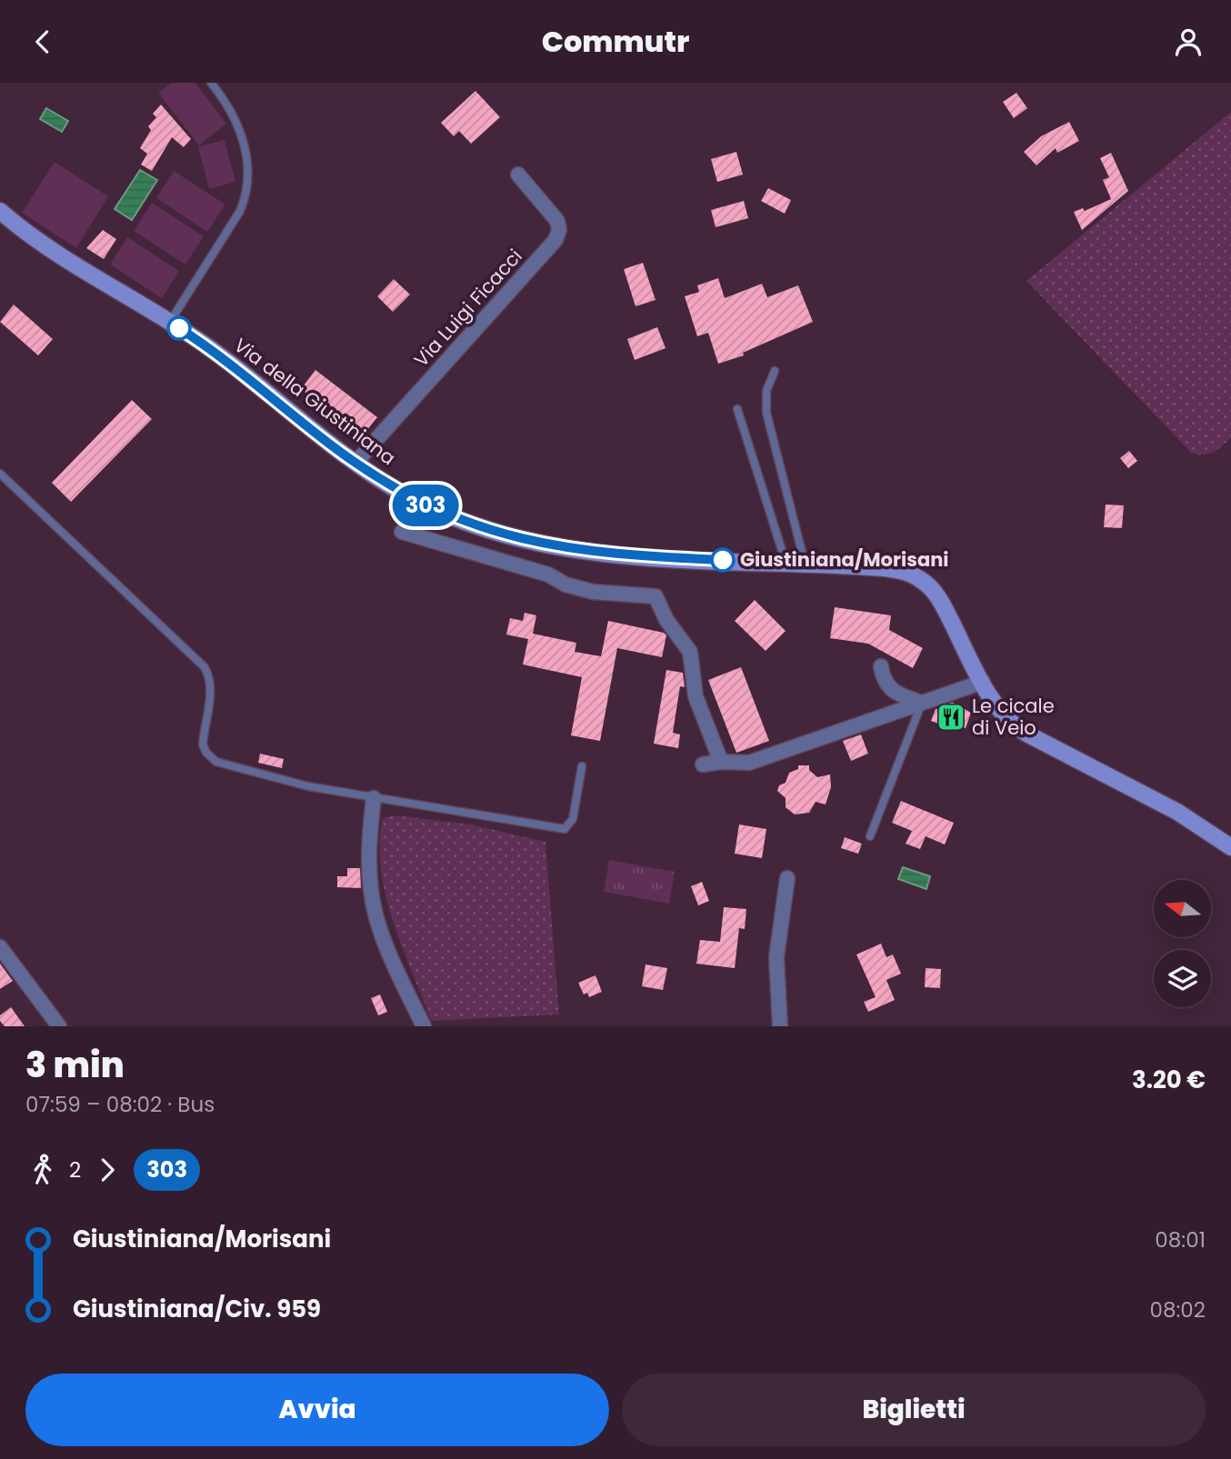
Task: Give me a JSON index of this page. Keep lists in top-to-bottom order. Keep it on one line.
{"streets":{"street":["Via Luigi Ficacci","Via della Giustiniana"]},"crossings":[["Via Luigi Ficacci","Via della Giustiniana"]],"places":{"other":["Giustiniana/Morisani"],"restaurant":["Le cicale di Veio"]},"lines":["bus line 303"],"north":"left","page":{"header":"Commutr","on_map":"303","heading":["3 min","07:59 – 08:02 · Bus","3.20 €"],"legs":["2","303"],"list":[{"name":"Giustiniana/Morisani","value":"08:01"},{"name":"Giustiniana/Civ. 959","value":"08:02"}],"buttons":["Avvia","Biglietti"]}}
